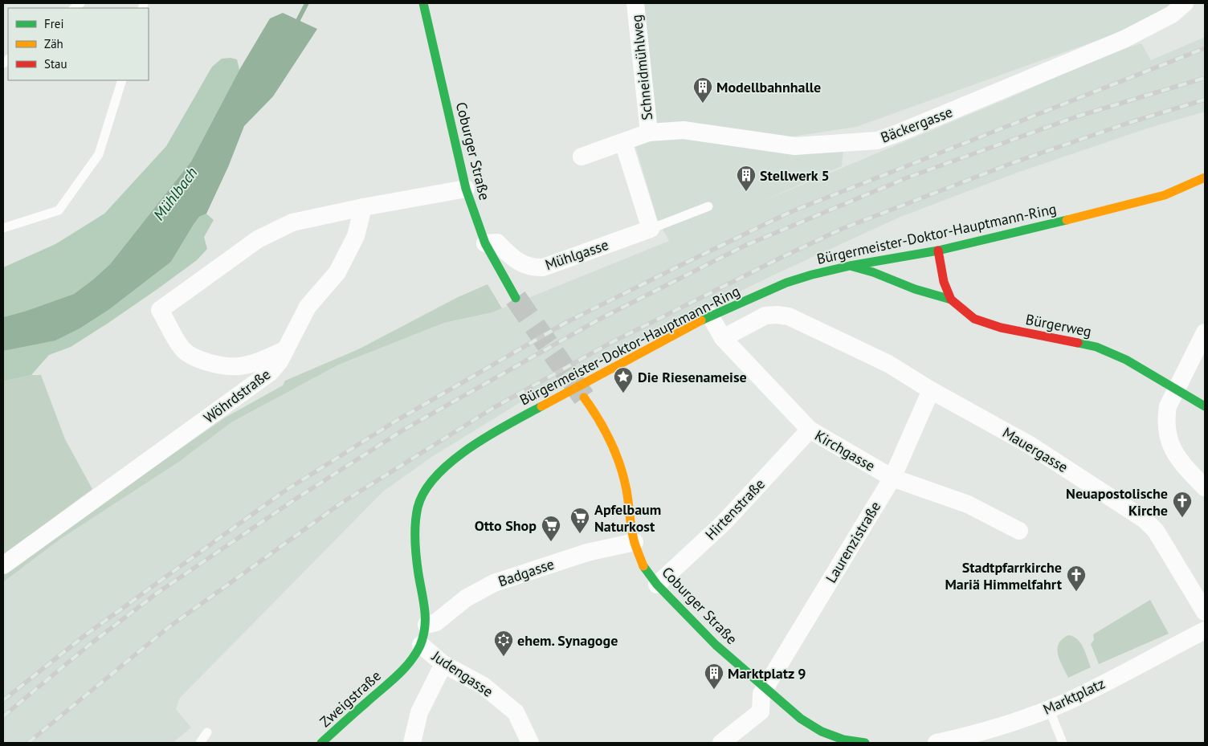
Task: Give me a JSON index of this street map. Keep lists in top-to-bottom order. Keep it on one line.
{"streets":{"street":["Schneidmühlweg","Bäckergasse","Coburger Straße","Bürgermeister-Doktor-Hauptmann-Ring","Mühlgasse","Bürgerweg","Wöhrdstraße","Mauergasse","Kirchgasse","Hirtenstraße","Laurenzistraße","Badgasse","Judengasse","Marktplatz","Zweigstraße"]},"crossings":[["Schneidmühlweg","Bäckergasse"],["Coburger Straße","Mühlgasse"],["Coburger Straße","Hirtenstraße"],["Coburger Straße","Laurenzistraße"],["Coburger Straße","Badgasse"],["Bürgermeister-Doktor-Hauptmann-Ring","Bürgerweg"],["Bürgermeister-Doktor-Hauptmann-Ring","Kirchgasse"],["Bürgermeister-Doktor-Hauptmann-Ring","Badgasse"],["Bürgermeister-Doktor-Hauptmann-Ring","Judengasse"],["Bürgermeister-Doktor-Hauptmann-Ring","Zweigstraße"],["Mauergasse","Kirchgasse"],["Mauergasse","Laurenzistraße"],["Kirchgasse","Hirtenstraße"],["Kirchgasse","Laurenzistraße"]],"water":["Mühlbach"],"places":{"building":["Modellbahnhalle","Stellwerk 5","Marktplatz 9"],"place":["Die Riesenameise"],"church":["Neuapostolische Kirche","Stadtpfarrkirche Mariä Himmelfahrt"],"supermarket":["Apfelbaum Naturkost","Otto Shop"],"synagogue":["ehem. Synagoge"]},"legend":["Frei","Zäh","Stau"]}
